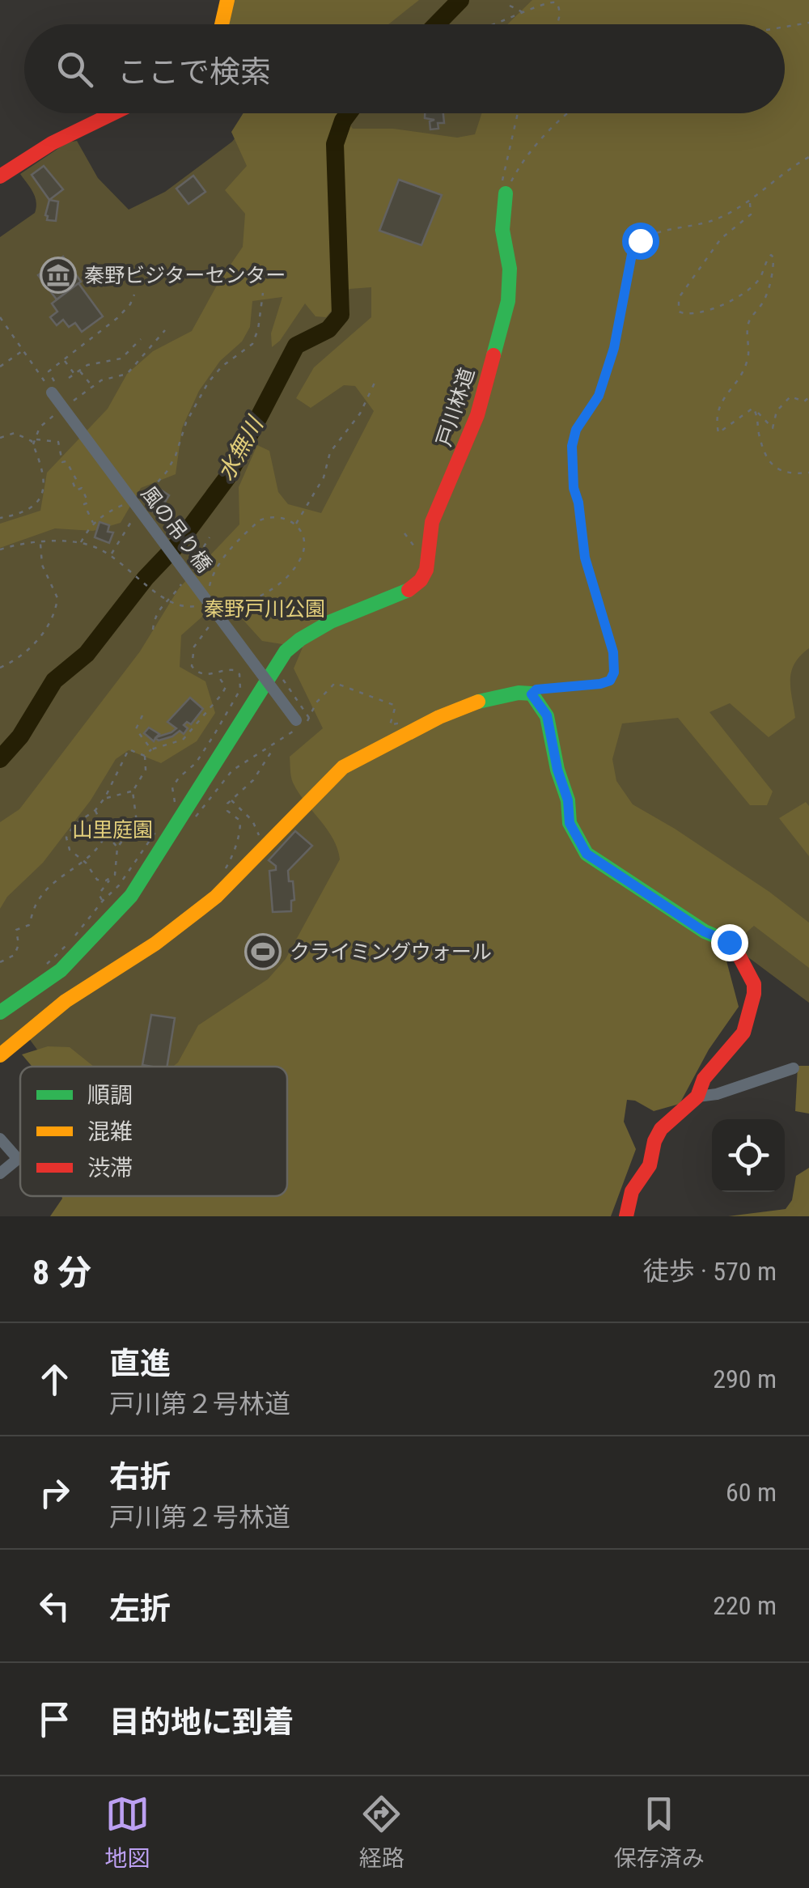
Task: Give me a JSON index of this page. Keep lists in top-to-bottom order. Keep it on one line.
{"streets":{"street":["戸川林道","風の吊り橋"]},"water":["水無川"],"parks":["秦野戸川公園","山里庭園"],"places":{"museum":["秦野ビジターセンター"],"sports":["クライミングウォール"]},"legend":["順調","混雑","渋滞"],"page":{"search":"ここで検索","heading":["8 分","徒歩 · 570 m"],"list":[["直進","戸川第２号林道","290 m"],["右折","戸川第２号林道","60 m"],["左折","220 m"],"目的地に到着"],"nav":["地図","経路","保存済み"]}}
